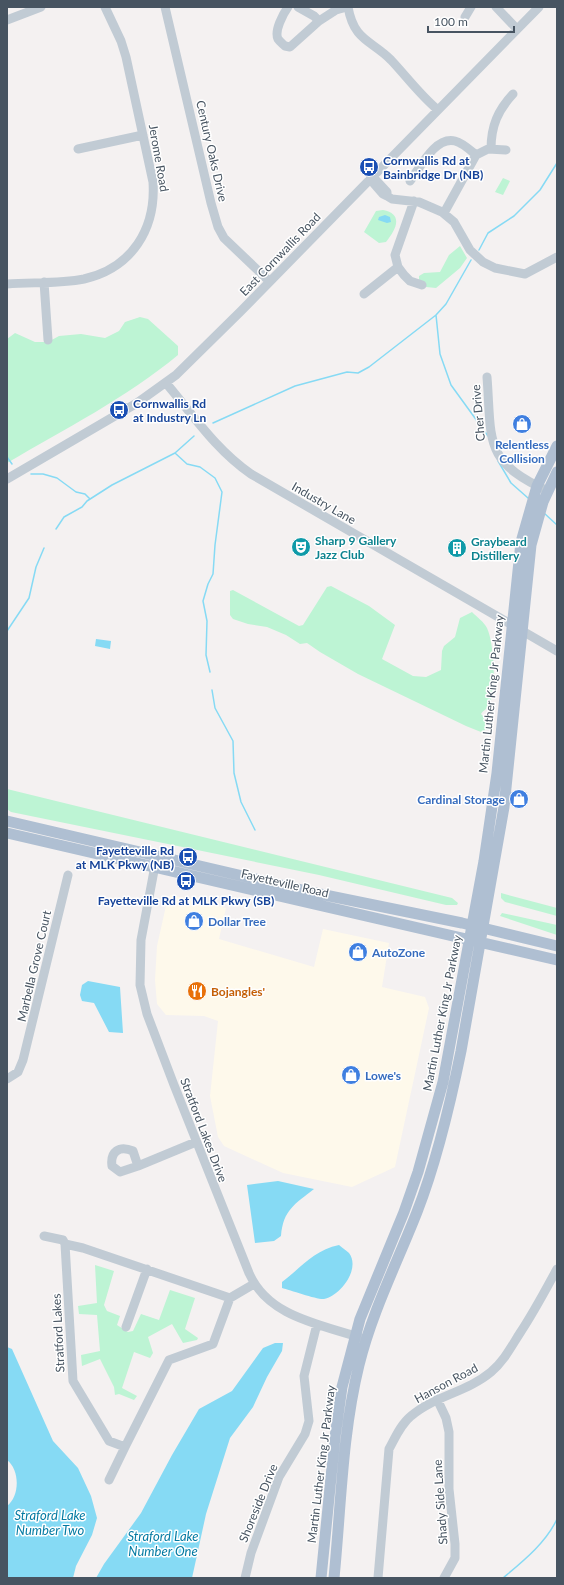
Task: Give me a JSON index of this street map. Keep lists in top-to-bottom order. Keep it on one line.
{"streets":{"main road":["Martin Luther King Jr Parkway","Fayetteville Road"],"street":["Century Oaks Drive","Jerome Road","East Cornwallis Road","Cher Drive","Industry Lane","Marbella Grove Court","Stratford Lakes Drive","Stratford Lakes","Hanson Road","Shady Side Lane","Shoreside Drive"]},"crossings":[["Century Oaks Drive","East Cornwallis Road"],["East Cornwallis Road","Industry Lane"],["Cher Drive","Martin Luther King Jr Parkway"],["Industry Lane","Martin Luther King Jr Parkway"],["Martin Luther King Jr Parkway","Fayetteville Road"],["Martin Luther King Jr Parkway","Stratford Lakes Drive"],["Fayetteville Road","Stratford Lakes Drive"],["Stratford Lakes Drive","Shoreside Drive"],["Hanson Road","Shady Side Lane"]],"water":["Straford Lake Number Two","Straford Lake Number One"],"places":{"bus stop":["Cornwallis Rd at Bainbridge Dr (NB)","Cornwallis Rd at Industry Ln","Fayetteville Rd at MLK Pkwy (NB)","Fayetteville Rd at MLK Pkwy (SB)"],"shop":["Relentless Collision","Cardinal Storage","Dollar Tree","AutoZone","Lowe's"],"theatre":["Sharp 9 Gallery Jazz Club"],"building":["Graybeard Distillery"],"restaurant":["Bojangles'"]},"scale_bar":"100 m"}
